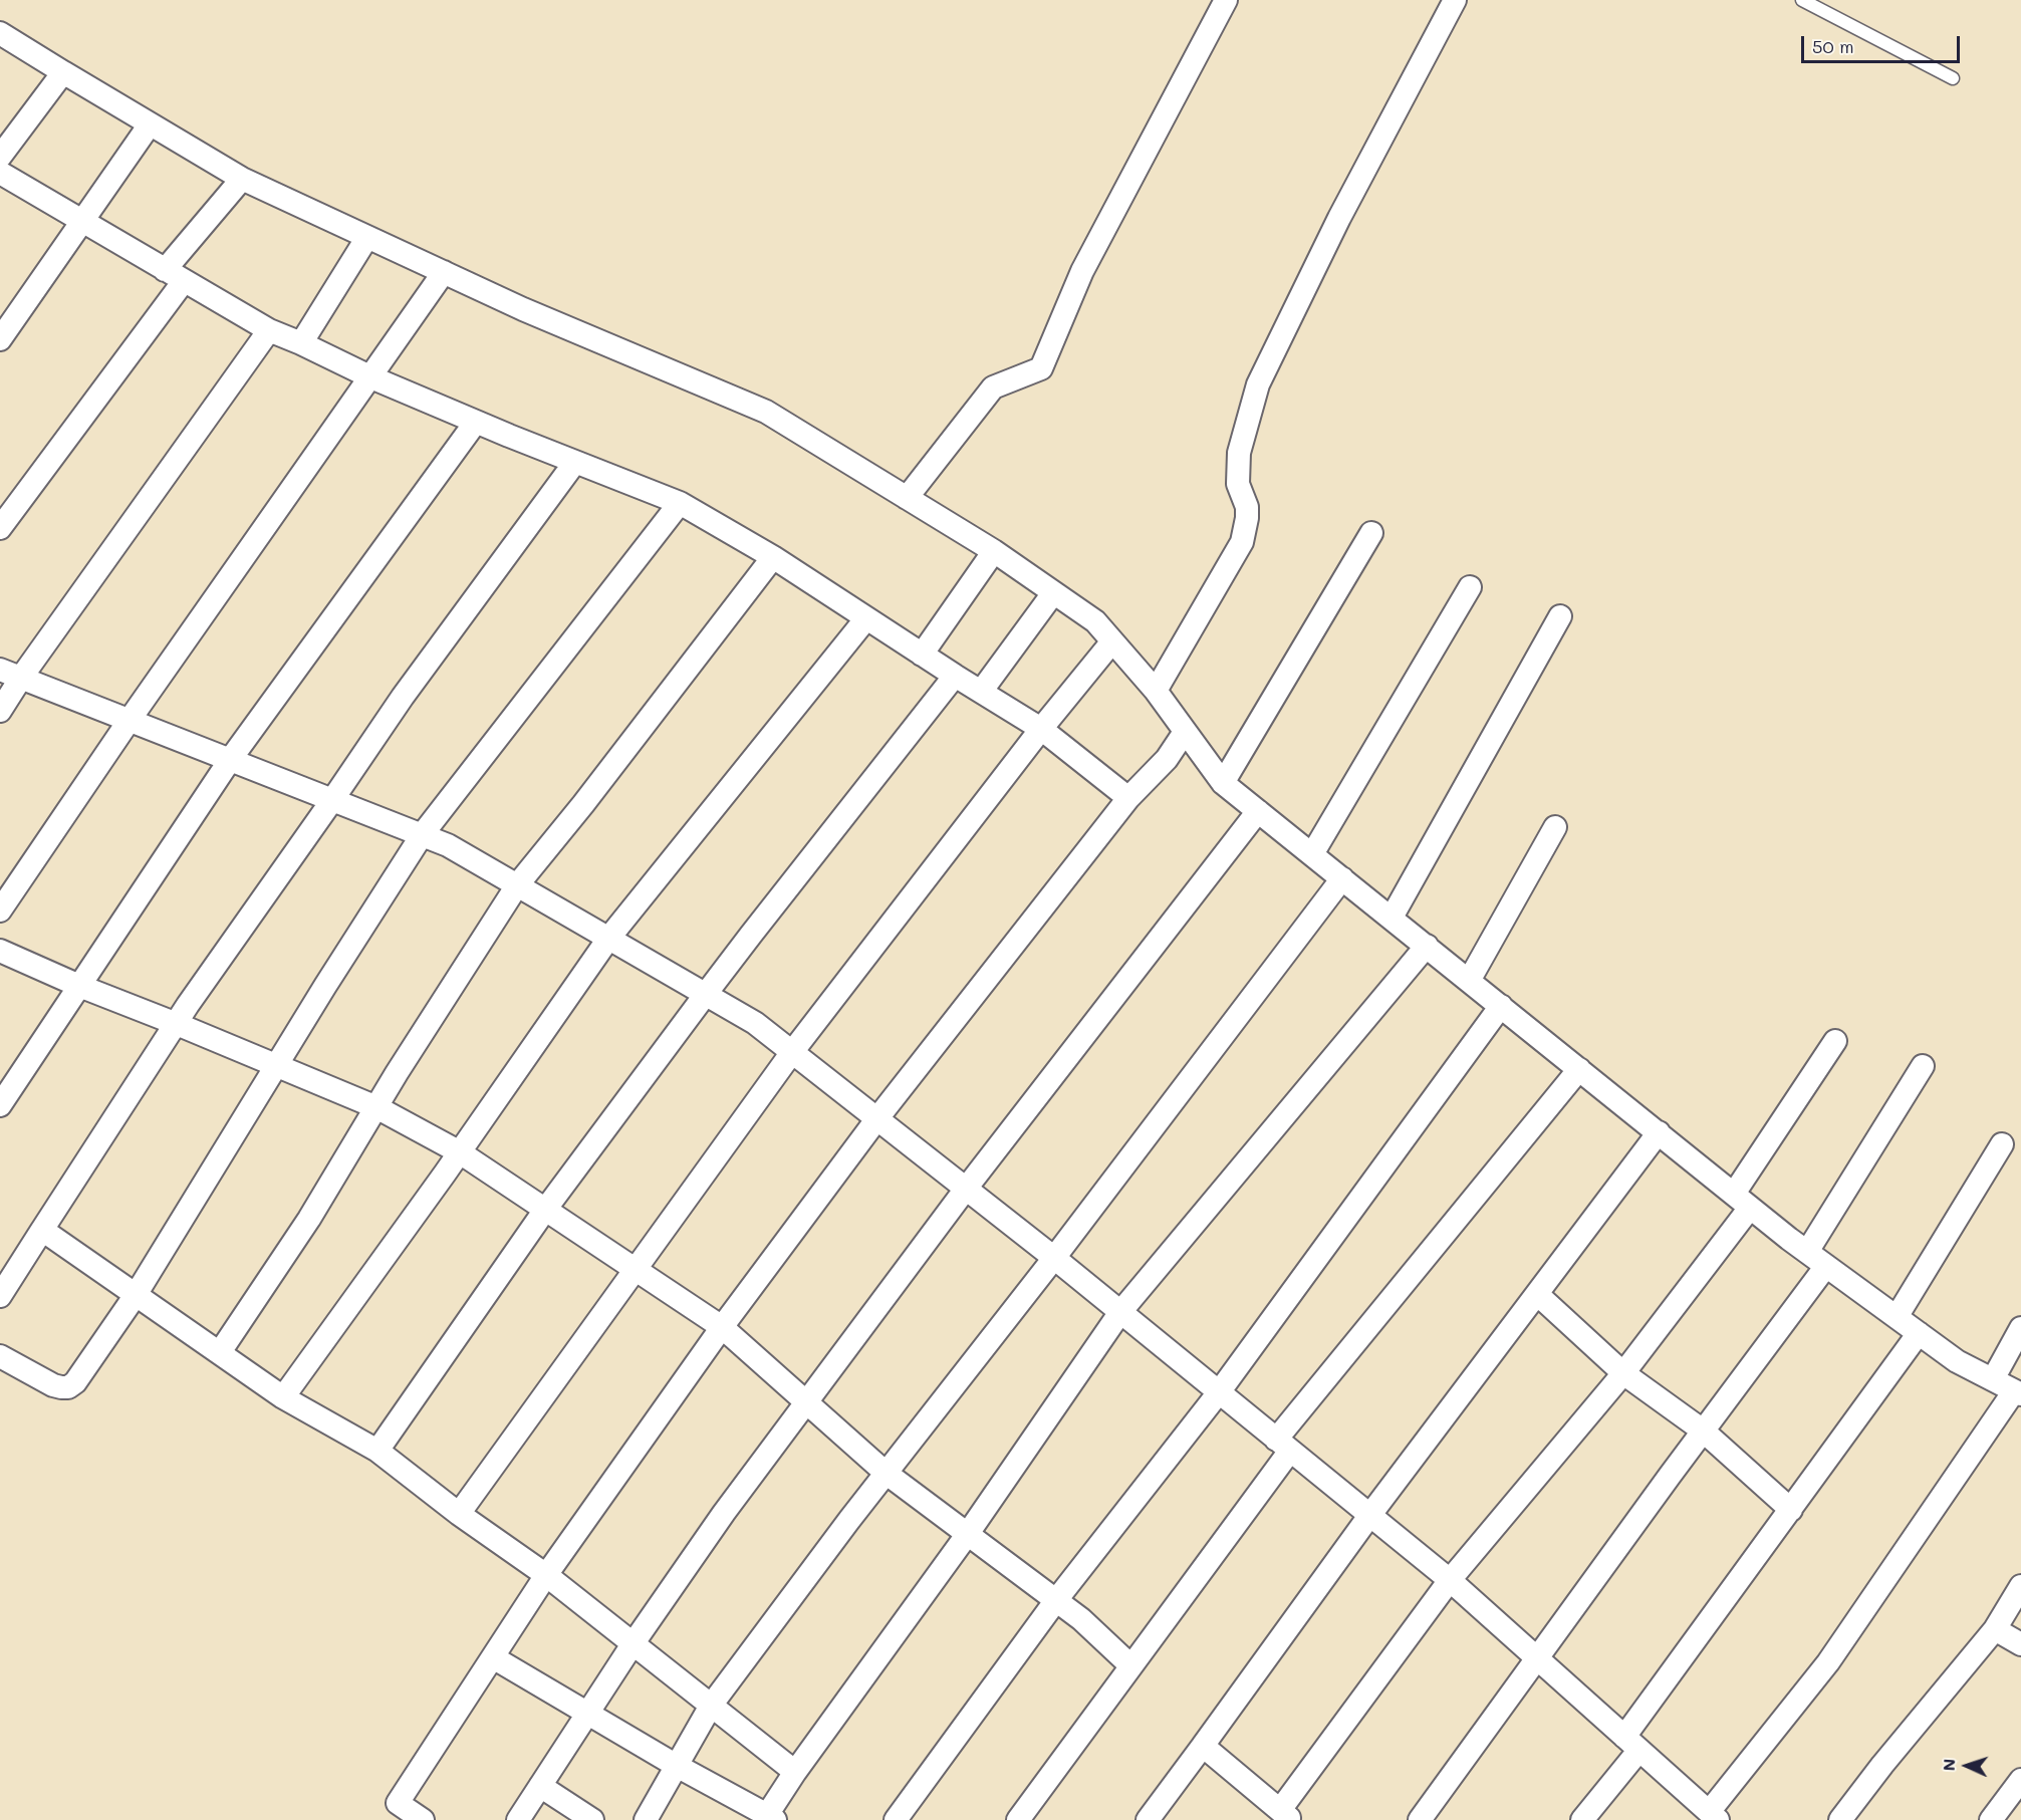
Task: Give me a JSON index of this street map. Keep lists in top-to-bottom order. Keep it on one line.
{"scale_bar":"50 m","north":"left"}
